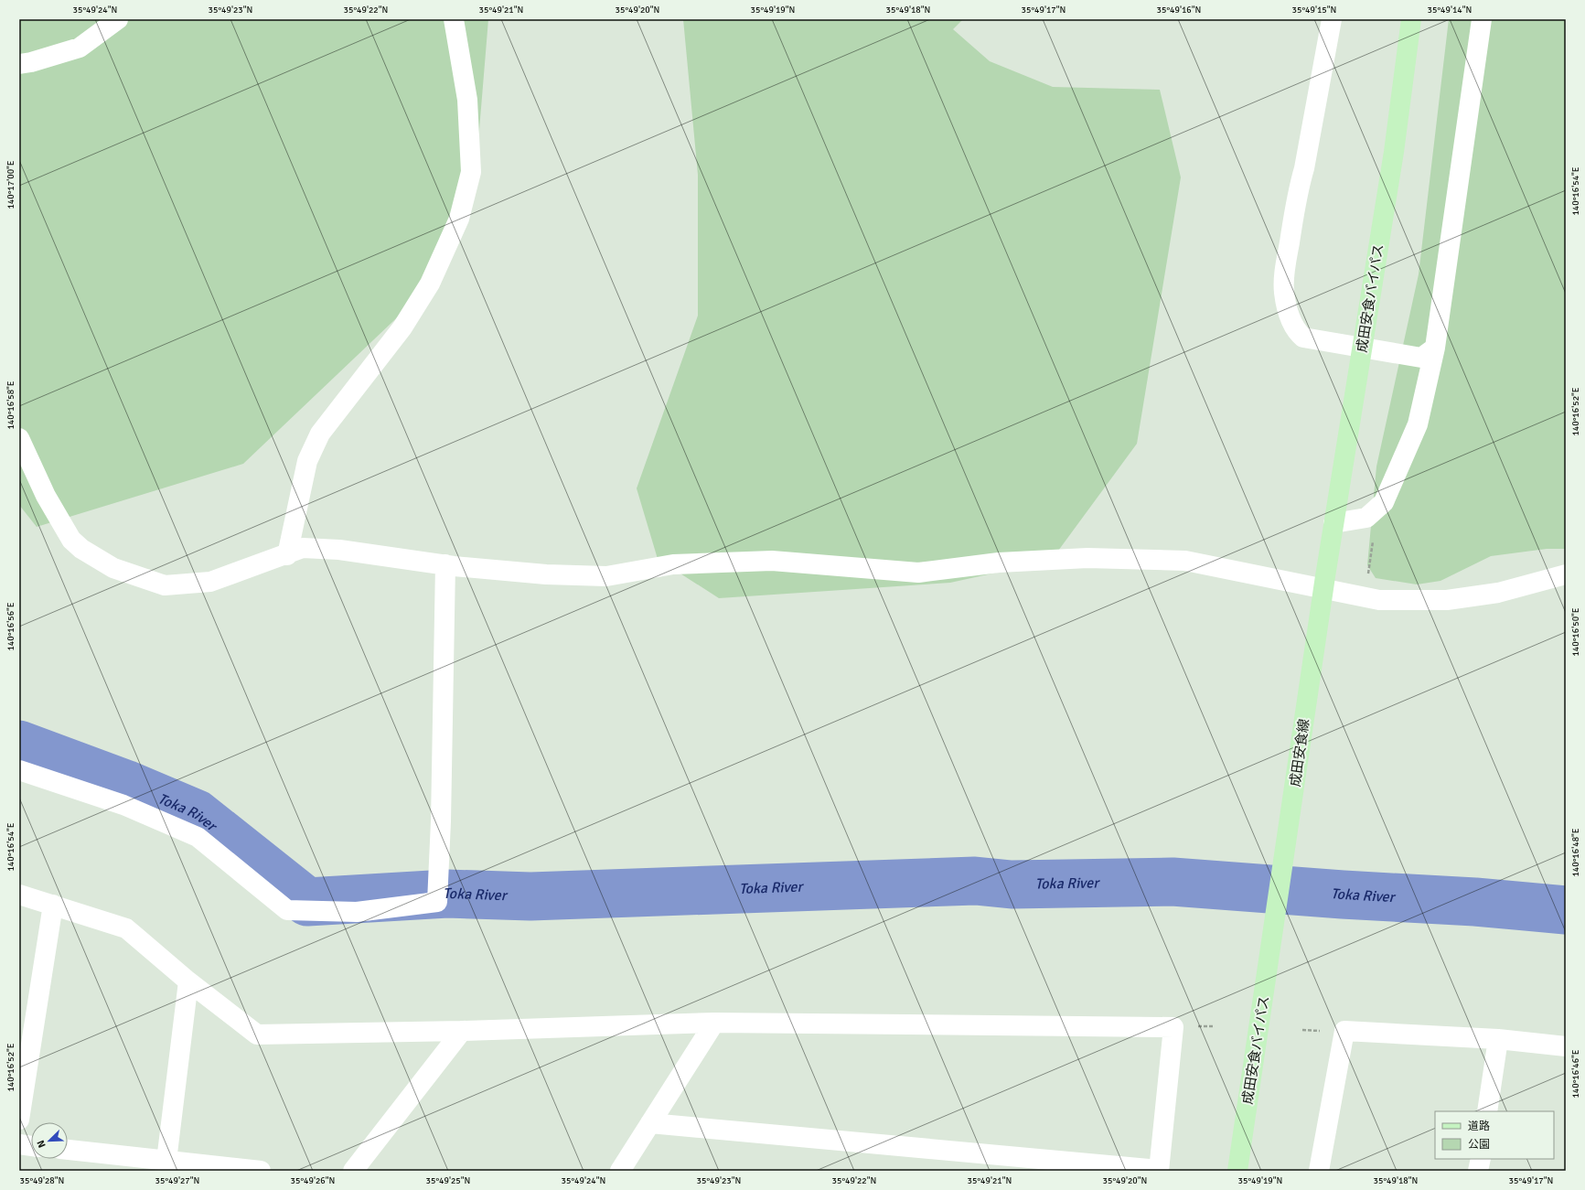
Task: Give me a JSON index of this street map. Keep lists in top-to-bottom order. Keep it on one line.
{"streets":{"main road":["成田安食バイパス","成田安食線"]},"crossings":[["成田安食バイパス","成田安食線"]],"water":["Toka River"],"legend":["道路","公園"],"north":"bottom left","coordinates":["35°49'24\"N","35°49'23\"N","35°49'22\"N","35°49'21\"N","35°49'20\"N","35°49'19\"N","35°49'18\"N","35°49'17\"N","35°49'16\"N","35°49'15\"N","35°49'14\"N","140°17'00\"E","140°16'54\"E","140°16'58\"E","140°16'52\"E","140°16'56\"E","140°16'50\"E","140°16'48\"E","140°16'46\"E","35°49'28\"N","35°49'27\"N","35°49'26\"N","35°49'25\"N"]}
